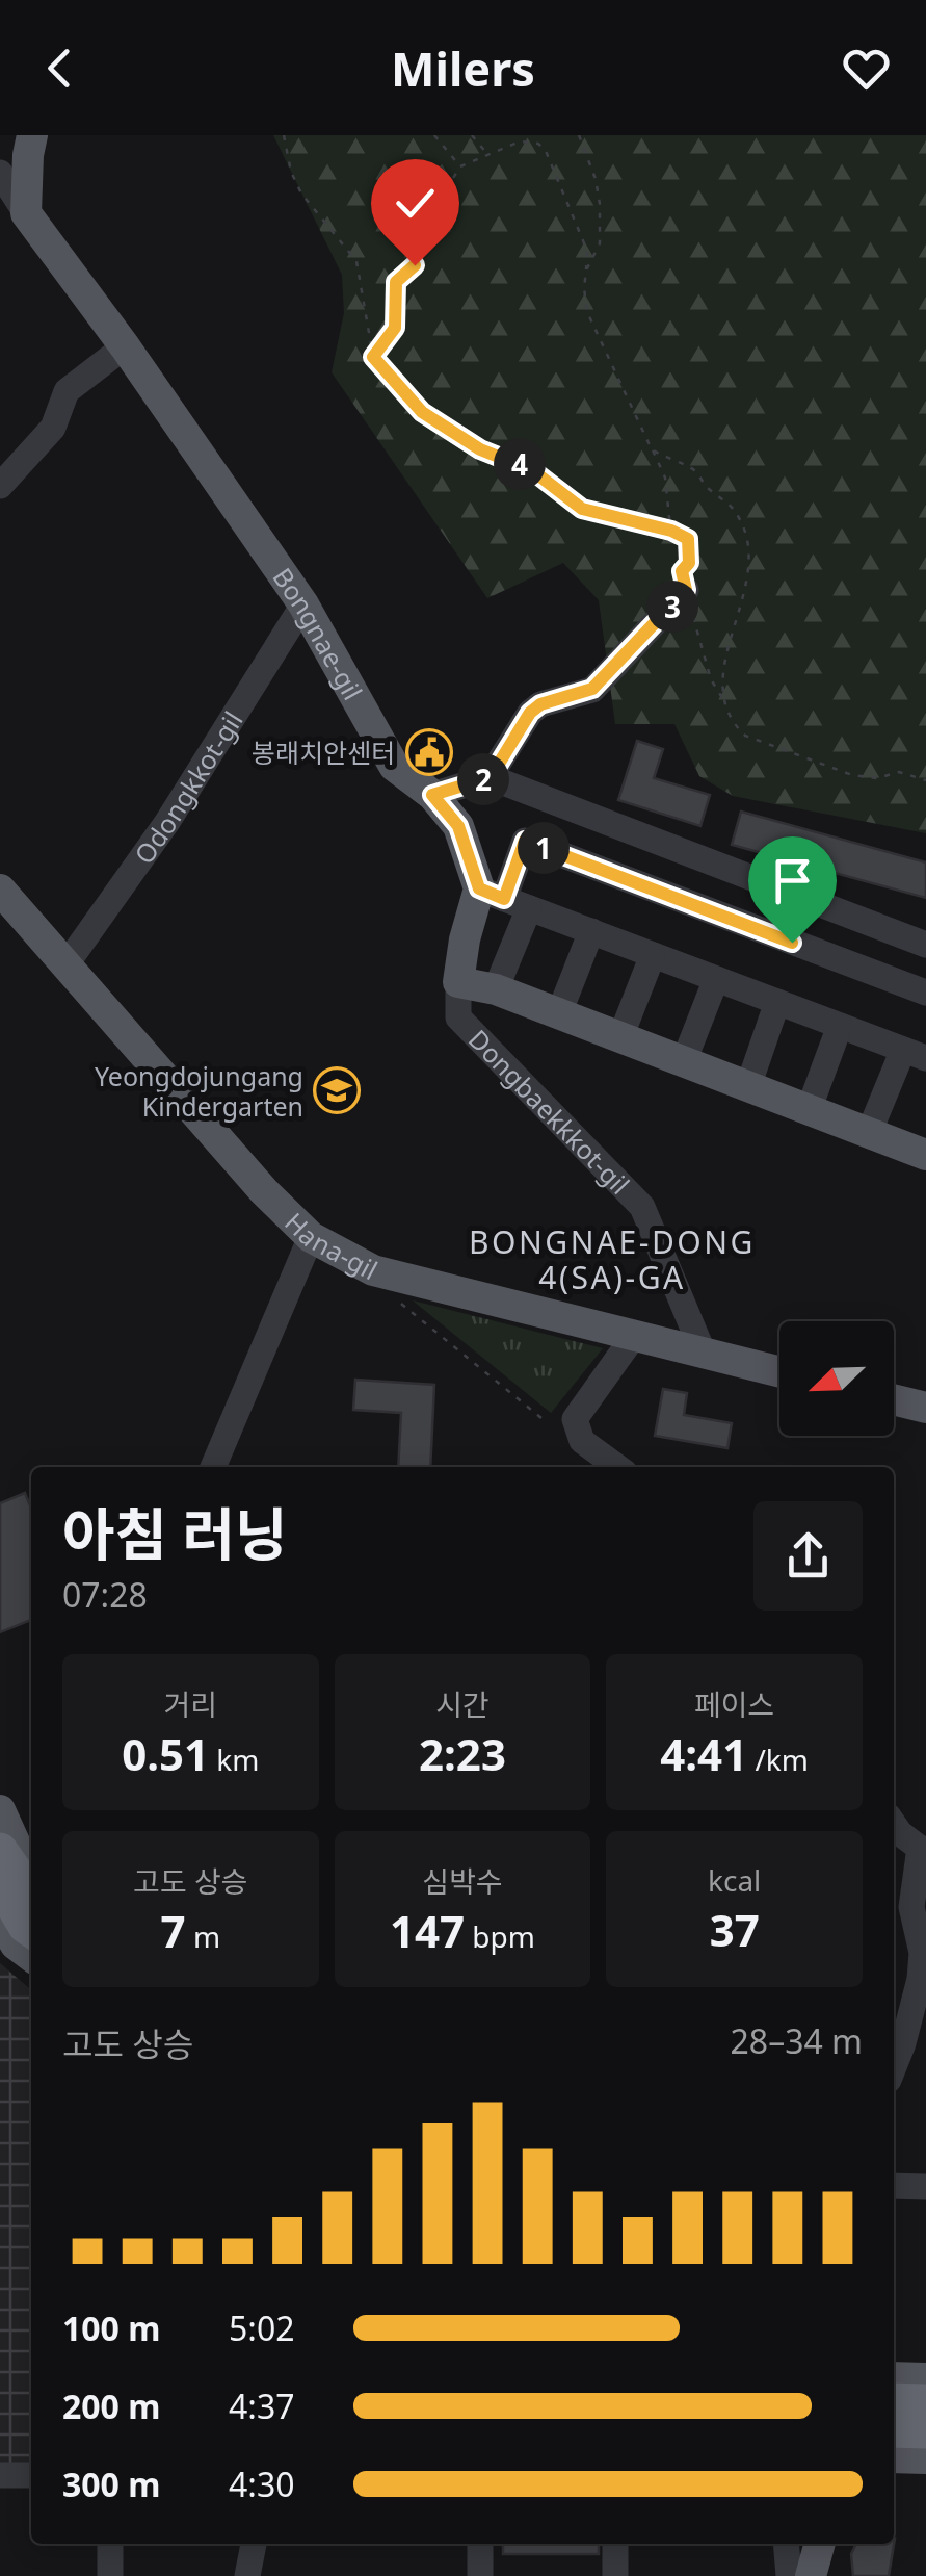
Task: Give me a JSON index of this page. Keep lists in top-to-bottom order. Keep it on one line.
{"streets":{"main road":["Bongnae-gil","Hana-gil"],"street":["Odongkkot-gil","Dongbaekkkot-gil"]},"crossings":[["Bongnae-gil","Odongkkot-gil"],["Odongkkot-gil","Hana-gil"],["Dongbaekkkot-gil","Hana-gil"]],"districts":["BONGNAE-DONG 4(SA)-GA"],"places":{"public building":["봉래치안센터"],"school or university":["Yeongdojungang Kindergarten"]},"north":"bottom left","page":{"header":"Milers","pins":["4","3","2","1"],"heading":["아침 러닝","07:28"],"stats":[["거리","0.51 km"],["시간","2:23"],["페이스","4:41 /km"],["고도 상승","7 m"],["심박수","147 bpm"],["kcal","37"]],"chart":["고도 상승","28–34 m"],"list":[{"name":"100 m","note":"5:02"},{"name":"200 m","note":"4:37"},{"name":"300 m","note":"4:30"}]}}
